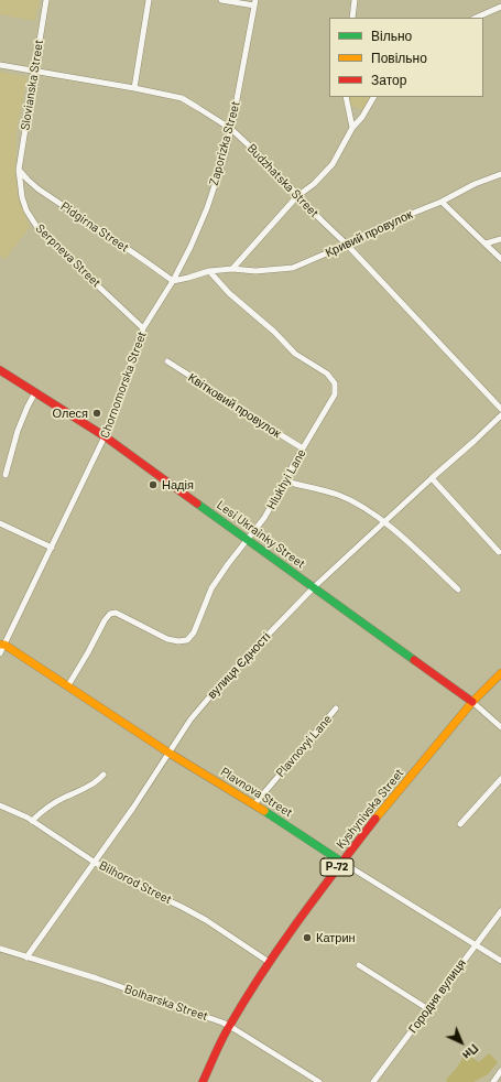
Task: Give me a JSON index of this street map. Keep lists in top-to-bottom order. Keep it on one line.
{"streets":{"street":["Slovianska Street","Zaporizka Street","Budzhatska Street","Pidgirna Street","Кривий провулок","Serpneva Street","Chornomorska Street","Квітковий провулок","Hlukhyi Lane","Lesi Ukrainky Street","вулиця Єдності","Plavnovyi Lane","Plavnova Street","Kyshynivska Street","Р-72","Bilhorod Street","Городня вулиця","Bolharska Street"]},"crossings":[["Slovianska Street","Budzhatska Street"],["Slovianska Street","Pidgirna Street"],["Slovianska Street","Serpneva Street"],["Zaporizka Street","Budzhatska Street"],["Zaporizka Street","Pidgirna Street"],["Zaporizka Street","Chornomorska Street"],["Budzhatska Street","Кривий провулок"],["Pidgirna Street","Serpneva Street"],["Pidgirna Street","Chornomorska Street"],["Serpneva Street","Chornomorska Street"],["Chornomorska Street","Lesi Ukrainky Street"],["Chornomorska Street","Plavnova Street"],["Квітковий провулок","Hlukhyi Lane"],["Hlukhyi Lane","Lesi Ukrainky Street"],["Hlukhyi Lane","Plavnova Street"],["Lesi Ukrainky Street","вулиця Єдності"],["Lesi Ukrainky Street","Kyshynivska Street"],["вулиця Єдності","Plavnova Street"],["вулиця Єдності","Bilhorod Street"],["вулиця Єдності","Bolharska Street"],["Plavnovyi Lane","Plavnova Street"],["Plavnova Street","Kyshynivska Street"],["Plavnova Street","Городня вулиця"],["Kyshynivska Street","Bilhorod Street"],["Kyshynivska Street","Bolharska Street"]],"places":["Олеся","Надія","Катрин"],"legend":["Вільно","Повільно","Затор"],"north":"bottom right"}
